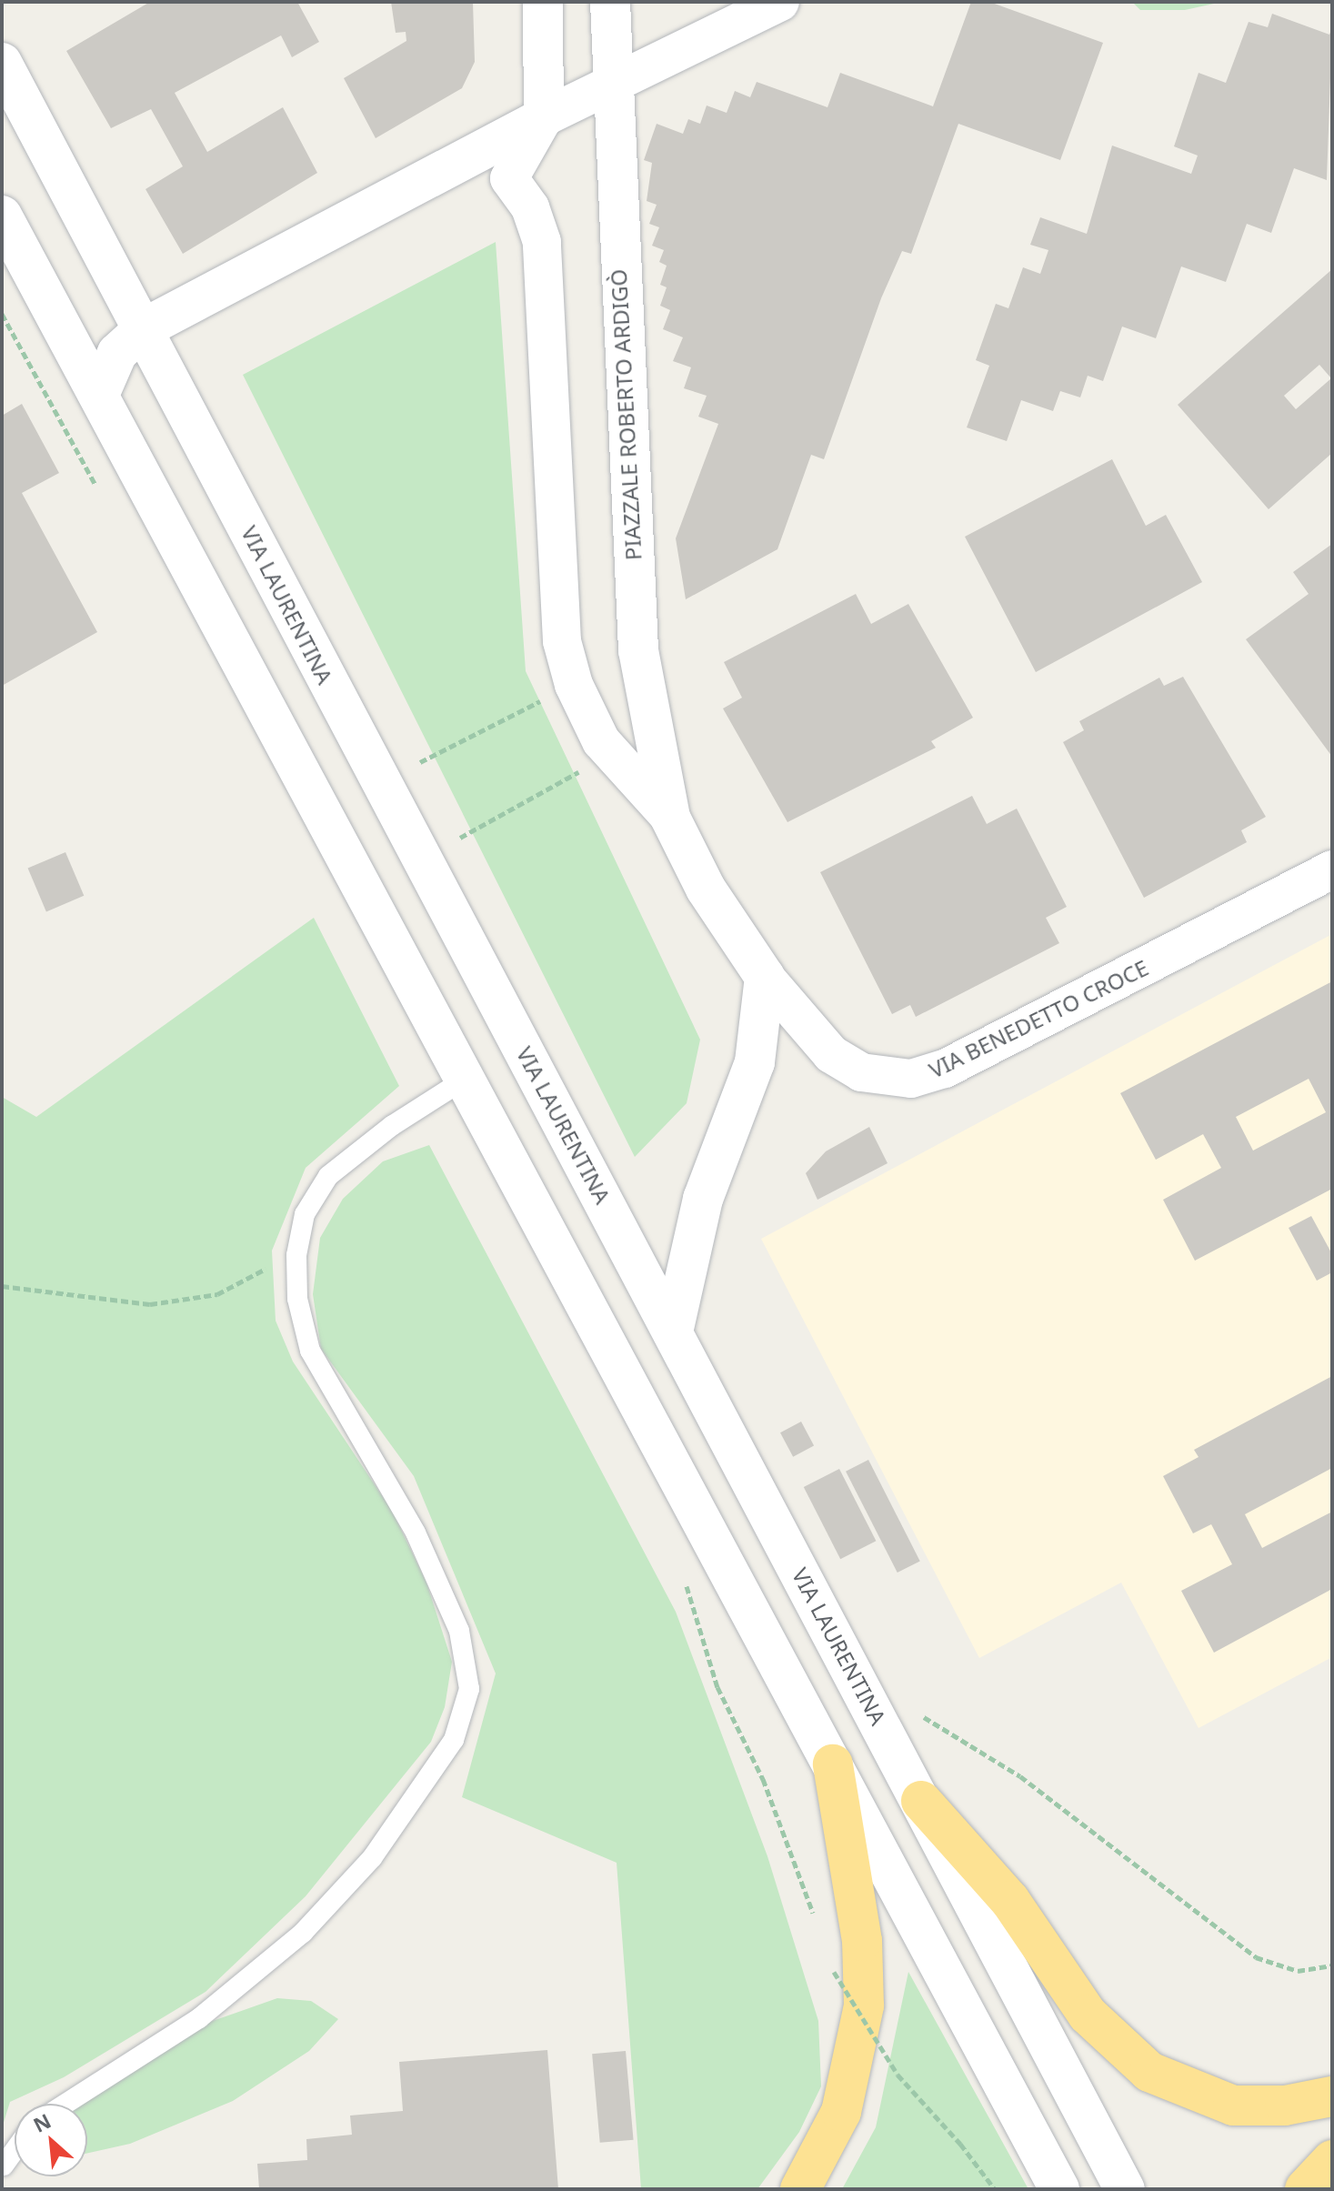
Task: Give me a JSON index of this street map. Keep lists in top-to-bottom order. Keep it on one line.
{"streets":{"main road":["PIAZZALE ROBERTO ARDIGÒ","VIA LAURENTINA"],"street":["VIA BENEDETTO CROCE"]},"crossings":[["PIAZZALE ROBERTO ARDIGÒ","VIA BENEDETTO CROCE"]],"north":"top left"}
